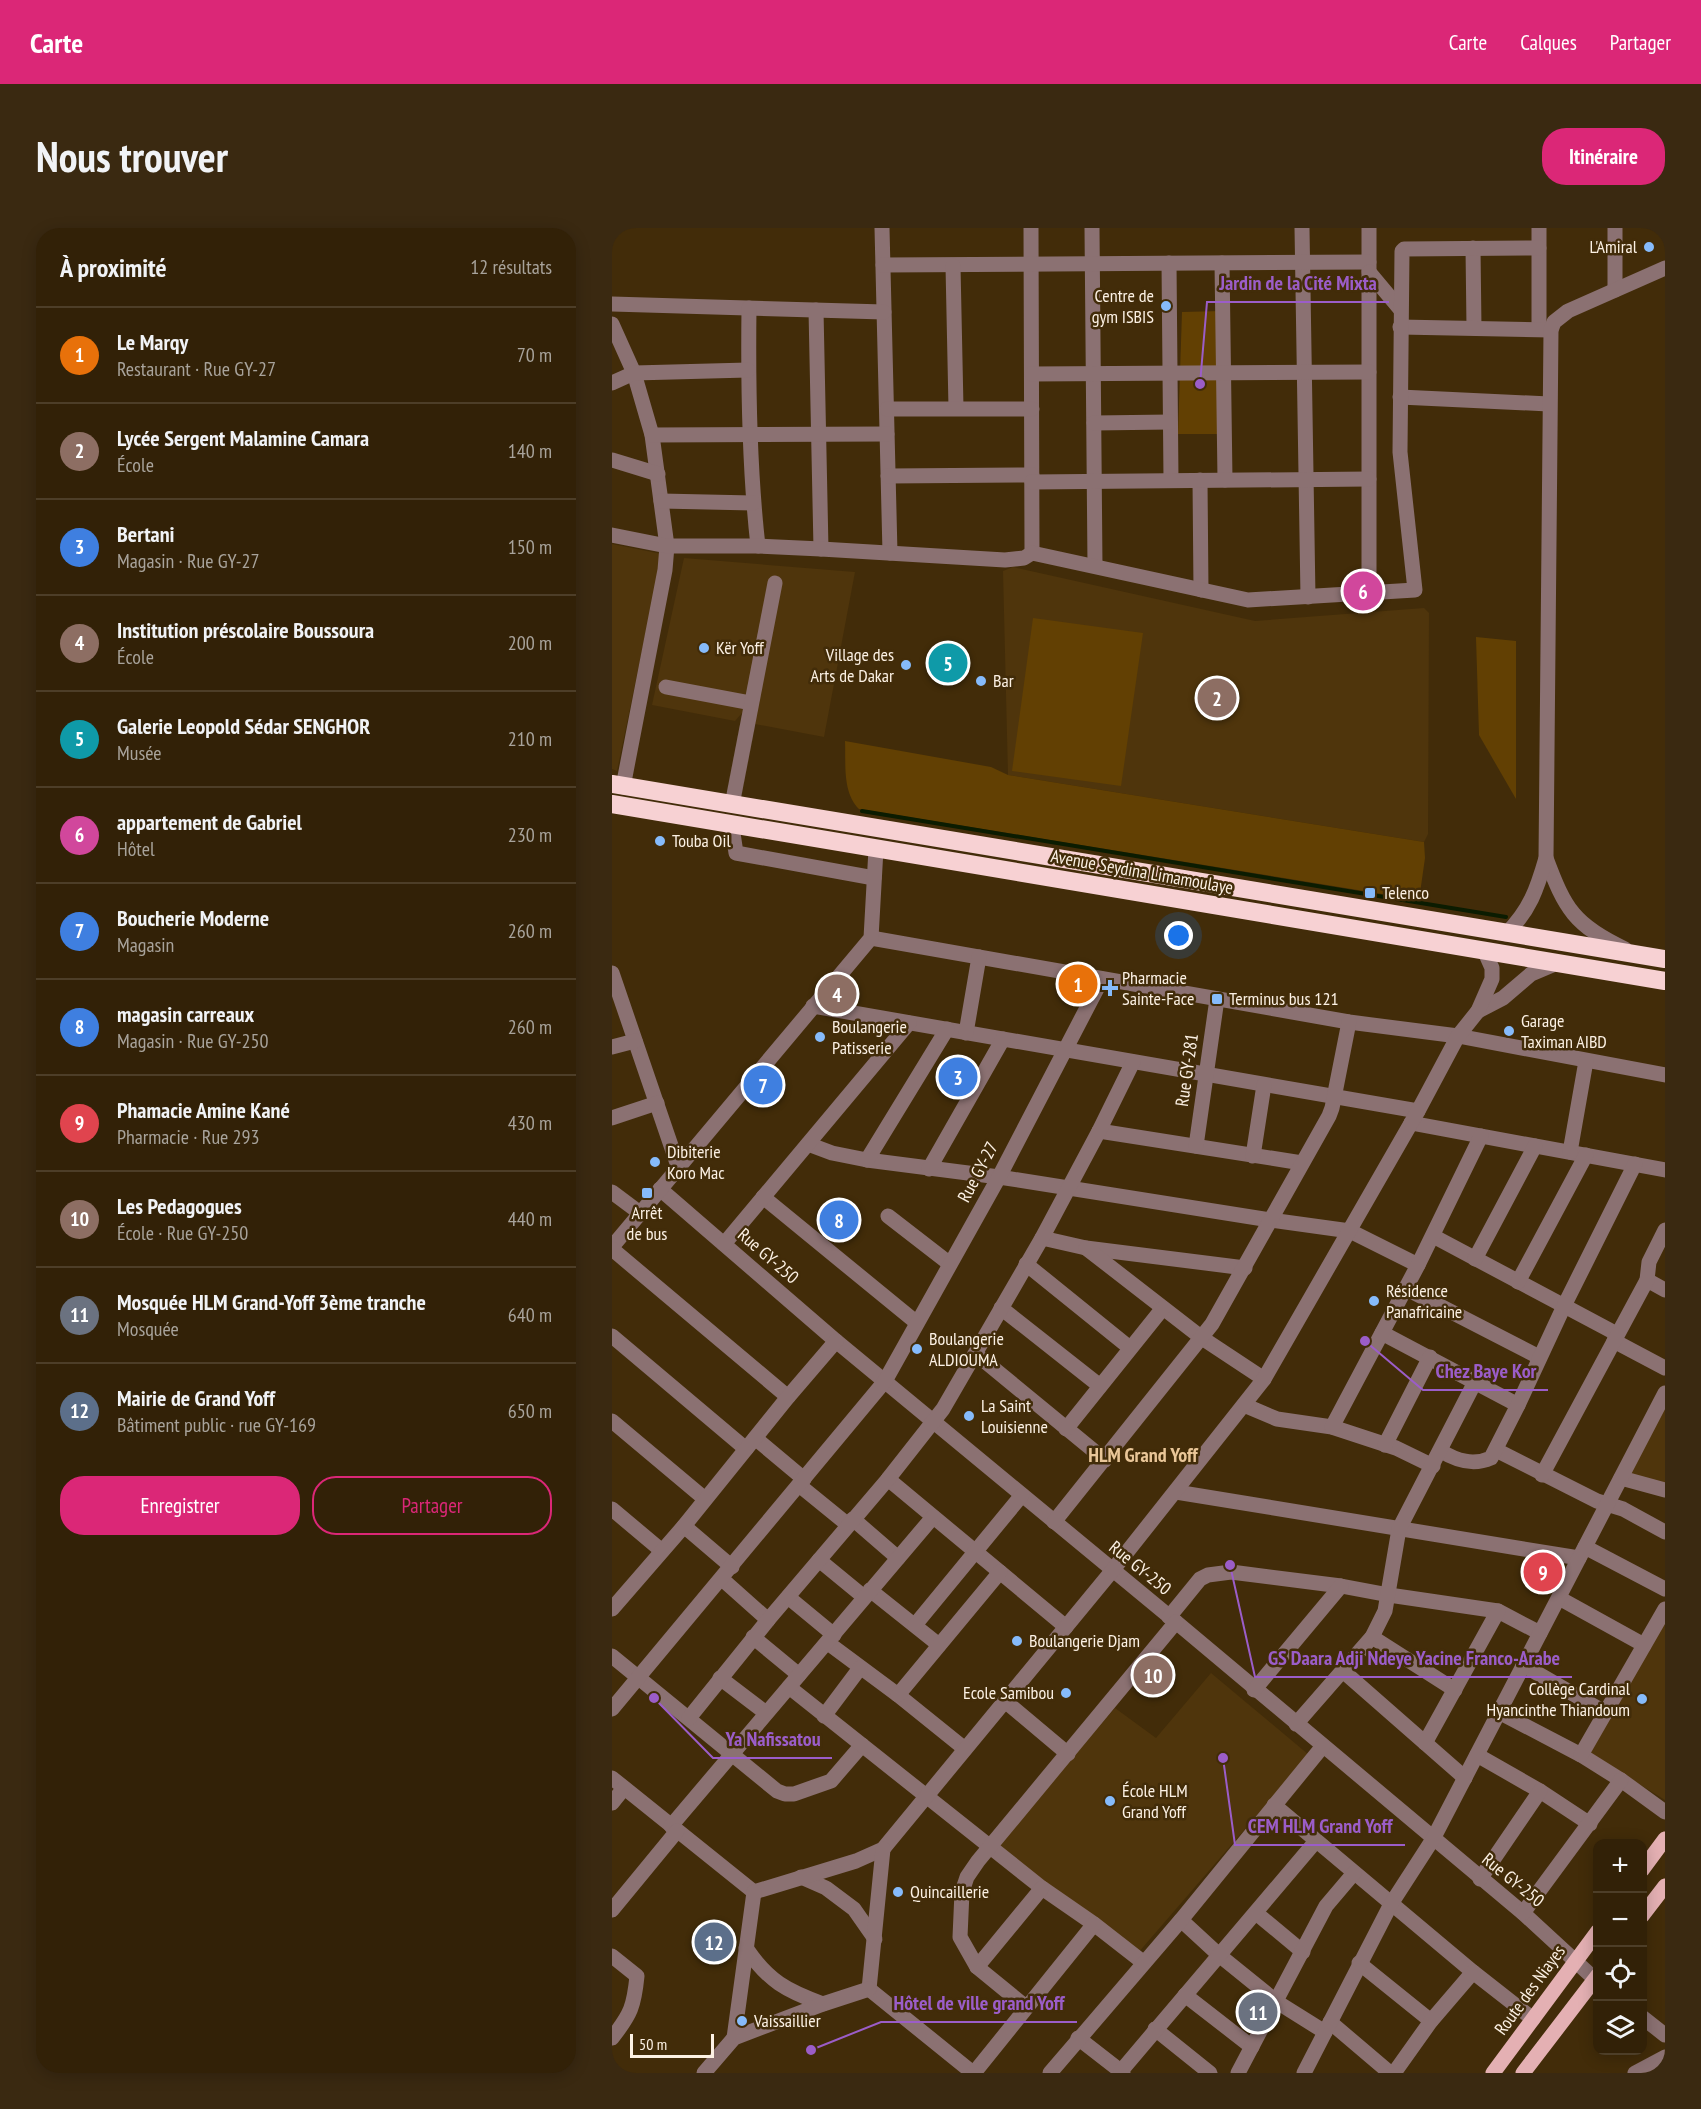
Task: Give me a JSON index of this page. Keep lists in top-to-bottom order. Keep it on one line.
{"streets":{"highway":["Avenue Seydina Limamoulaye"],"main road":["Route des Niayes"],"street":["Rue GY-281","Rue GY-27","Rue GY-250"]},"crossings":[["Rue GY-27","Rue GY-250"],["Rue GY-250","Route des Niayes"]],"districts":["HLM Grand Yoff"],"places":{"other":["L'Amiral","Centre de gym ISBIS","Jardin de la Cité Mixta","Kër Yoff","Village des Arts de Dakar","Bar","Touba Oil","Garage Taximan AIBD","Boulangerie Patisserie","Dibiterie Koro Mac","Résidence Panafricaine","Chez Baye Kor","Boulangerie ALDIOUMA","La Saint Louisienne","GS Daara Adji Ndeye Yacine Franco-Arabe","Boulangerie Djam","Ecole Samibou","Ya Nafissatou","Collège Cardinal Hyancinthe Thiandoum","CEM HLM Grand Yoff","École HLM Grand Yoff","Quincaillerie","Vaissaillier","Hôtel de ville grand Yoff"],"transit":["Telenco","Terminus bus 121","Arrêt de bus"],"health":["Pharmacie Sainte-Face"]},"scale_bar":"50 m","page":{"header":"Carte","nav":["Carte","Calques","Partager"],"buttons":["Itinéraire",["Enregistrer","Partager"]],"title":"Nous trouver","heading":["À proximité","12 résultats"],"list":[{"mark":"1","name":"Le Marqy","note":"Restaurant · Rue GY-27","value":"70 m"},{"mark":"2","name":"Lycée Sergent Malamine Camara","note":"École","value":"140 m"},{"mark":"3","name":"Bertani","note":"Magasin · Rue GY-27","value":"150 m"},{"mark":"4","name":"Institution préscolaire Boussoura","note":"École","value":"200 m"},{"mark":"5","name":"Galerie Leopold Sédar SENGHOR","note":"Musée","value":"210 m"},{"mark":"6","name":"appartement de Gabriel","note":"Hôtel","value":"230 m"},{"mark":"7","name":"Boucherie Moderne","note":"Magasin","value":"260 m"},{"mark":"8","name":"magasin carreaux","note":"Magasin · Rue GY-250","value":"260 m"},{"mark":"9","name":"Phamacie Amine Kané","note":"Pharmacie · Rue 293","value":"430 m"},{"mark":"10","name":"Les Pedagogues","note":"École · Rue GY-250","value":"440 m"},{"mark":"11","name":"Mosquée HLM Grand-Yoff 3ème tranche","note":"Mosquée","value":"640 m"},{"mark":"12","name":"Mairie de Grand Yoff","note":"Bâtiment public · rue GY-169","value":"650 m"}],"pins":["6","5","2","1","4","3","7","8","9","10","12","11"],"map_buttons":["+","−"],"scale":"50 m"}}
